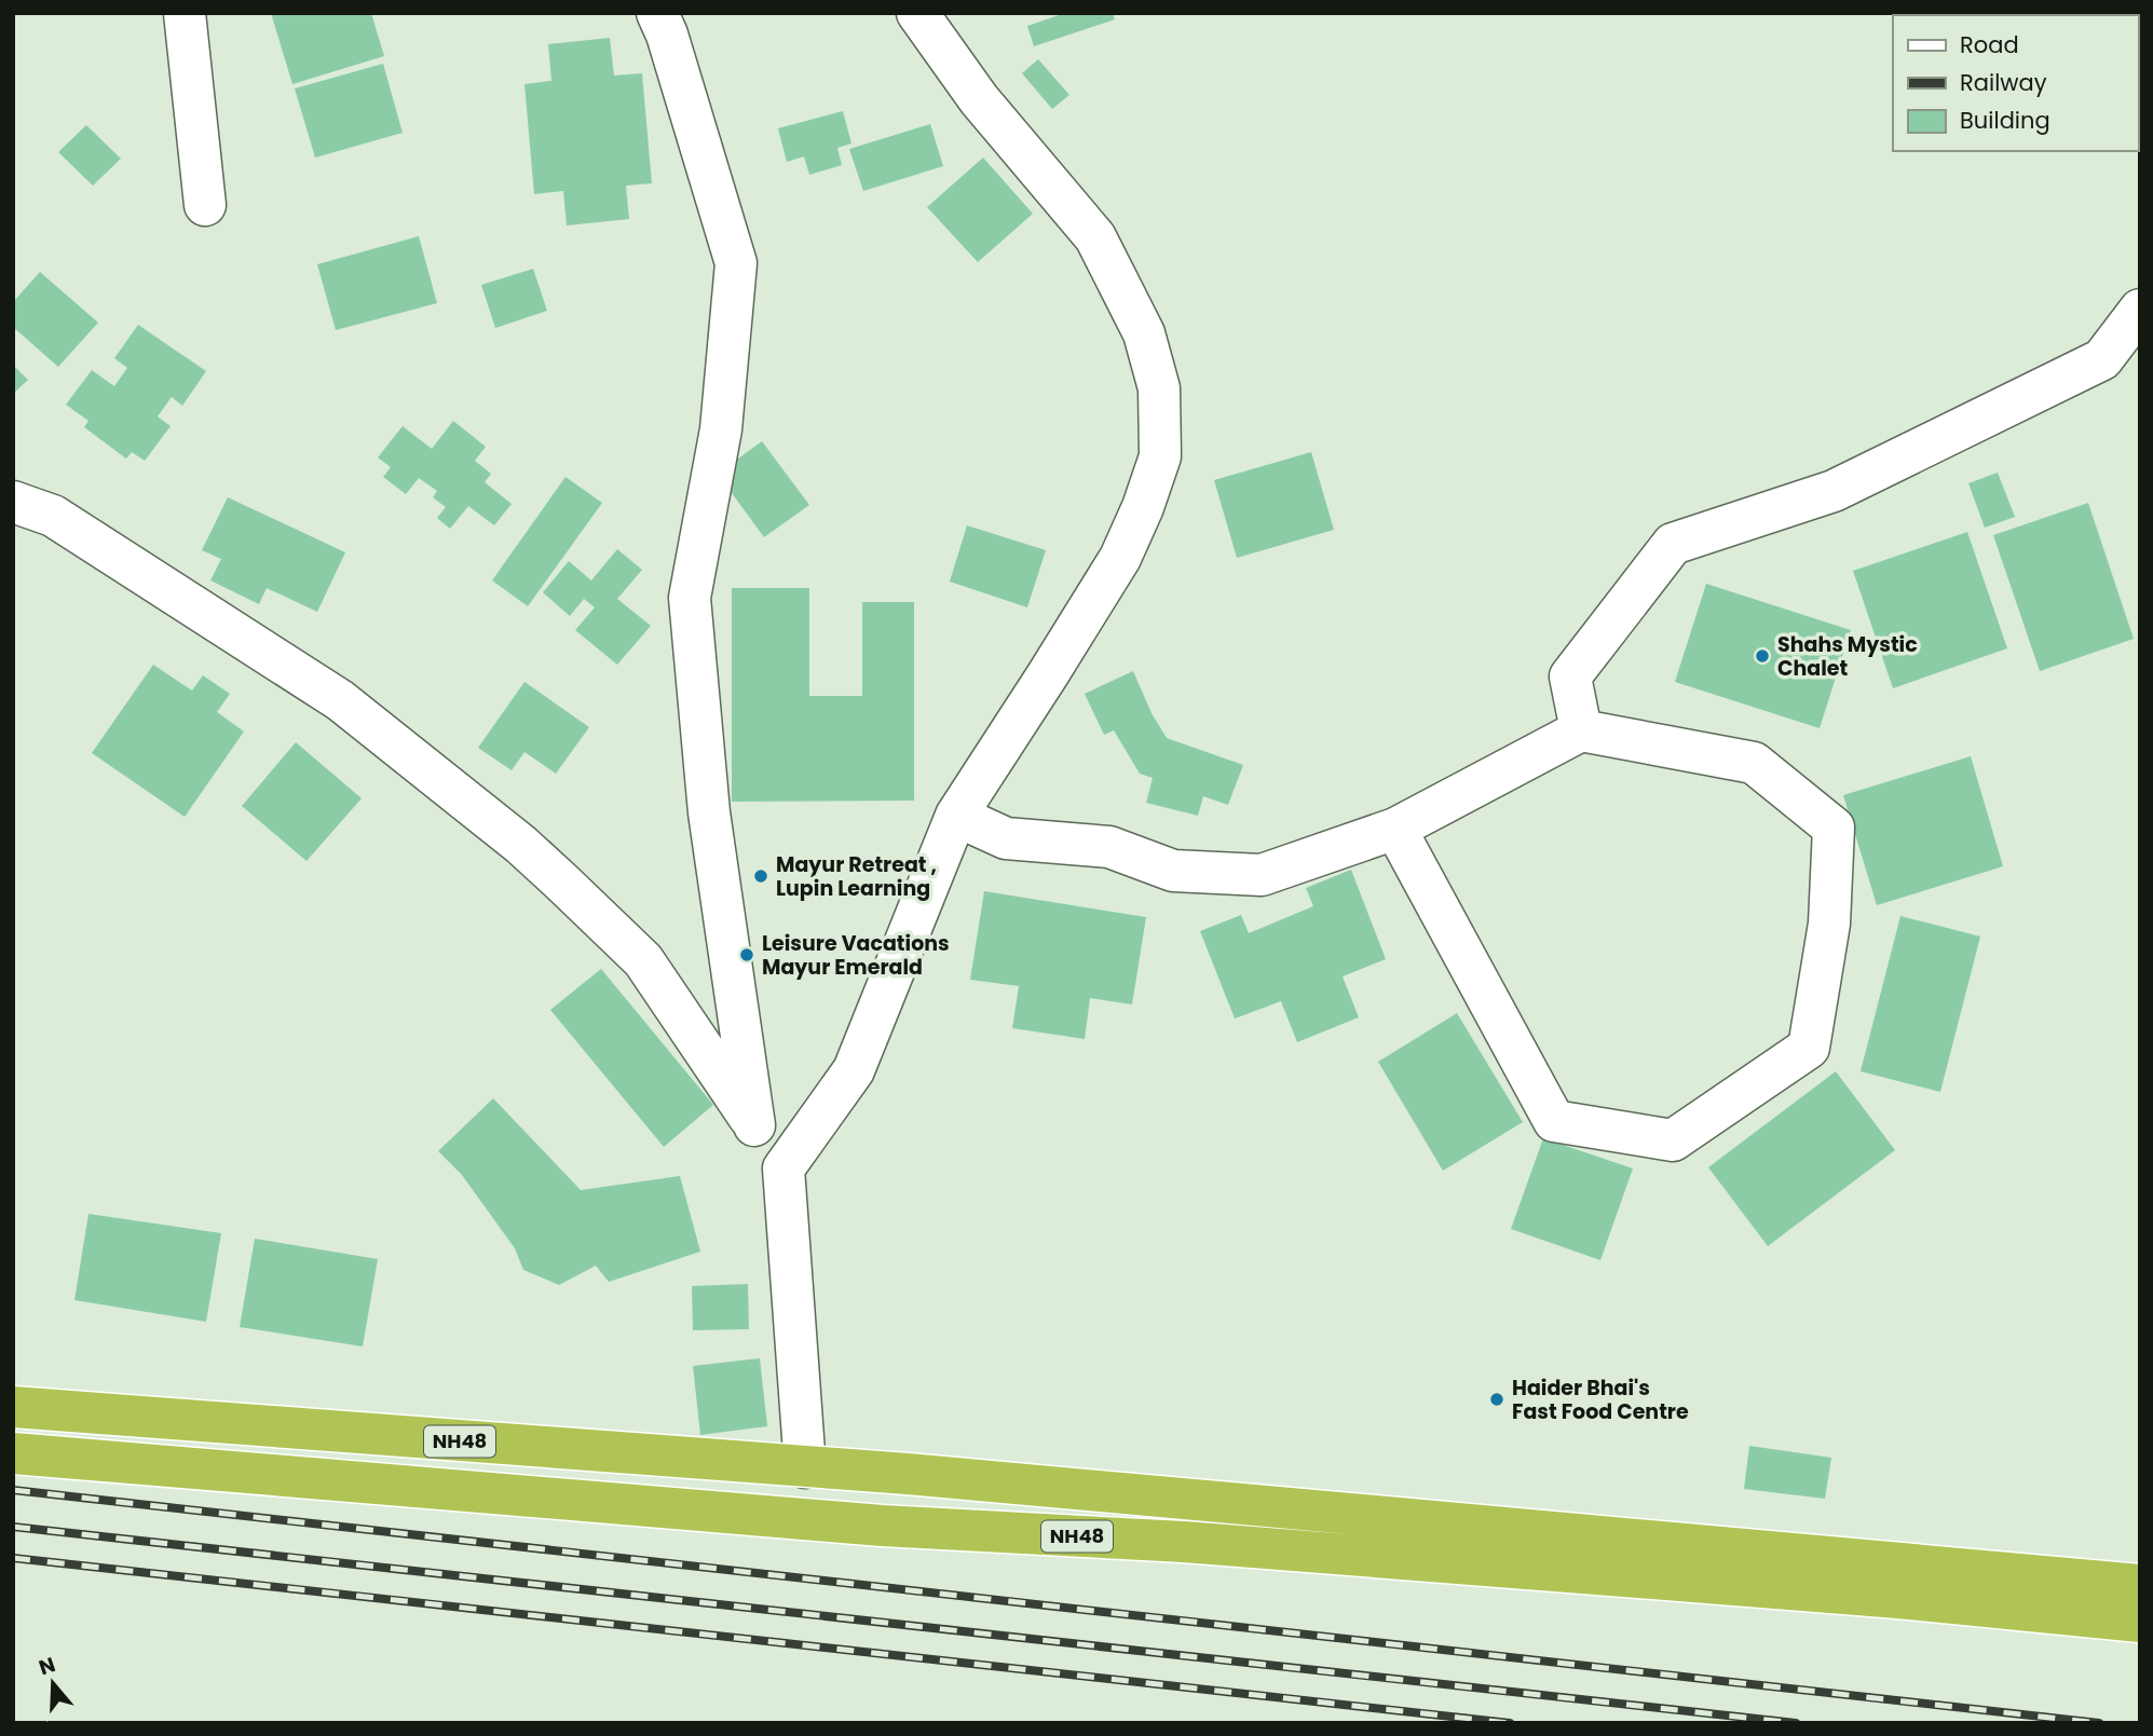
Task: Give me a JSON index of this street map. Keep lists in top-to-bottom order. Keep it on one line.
{"streets":{"highway":["NH48"]},"places":["Shahs Mystic Chalet","Mayur Retreat , Lupin Learning","Leisure Vacations Mayur Emerald","Haider Bhai's Fast Food Centre"],"legend":["Road","Railway","Building"],"north":"top"}
